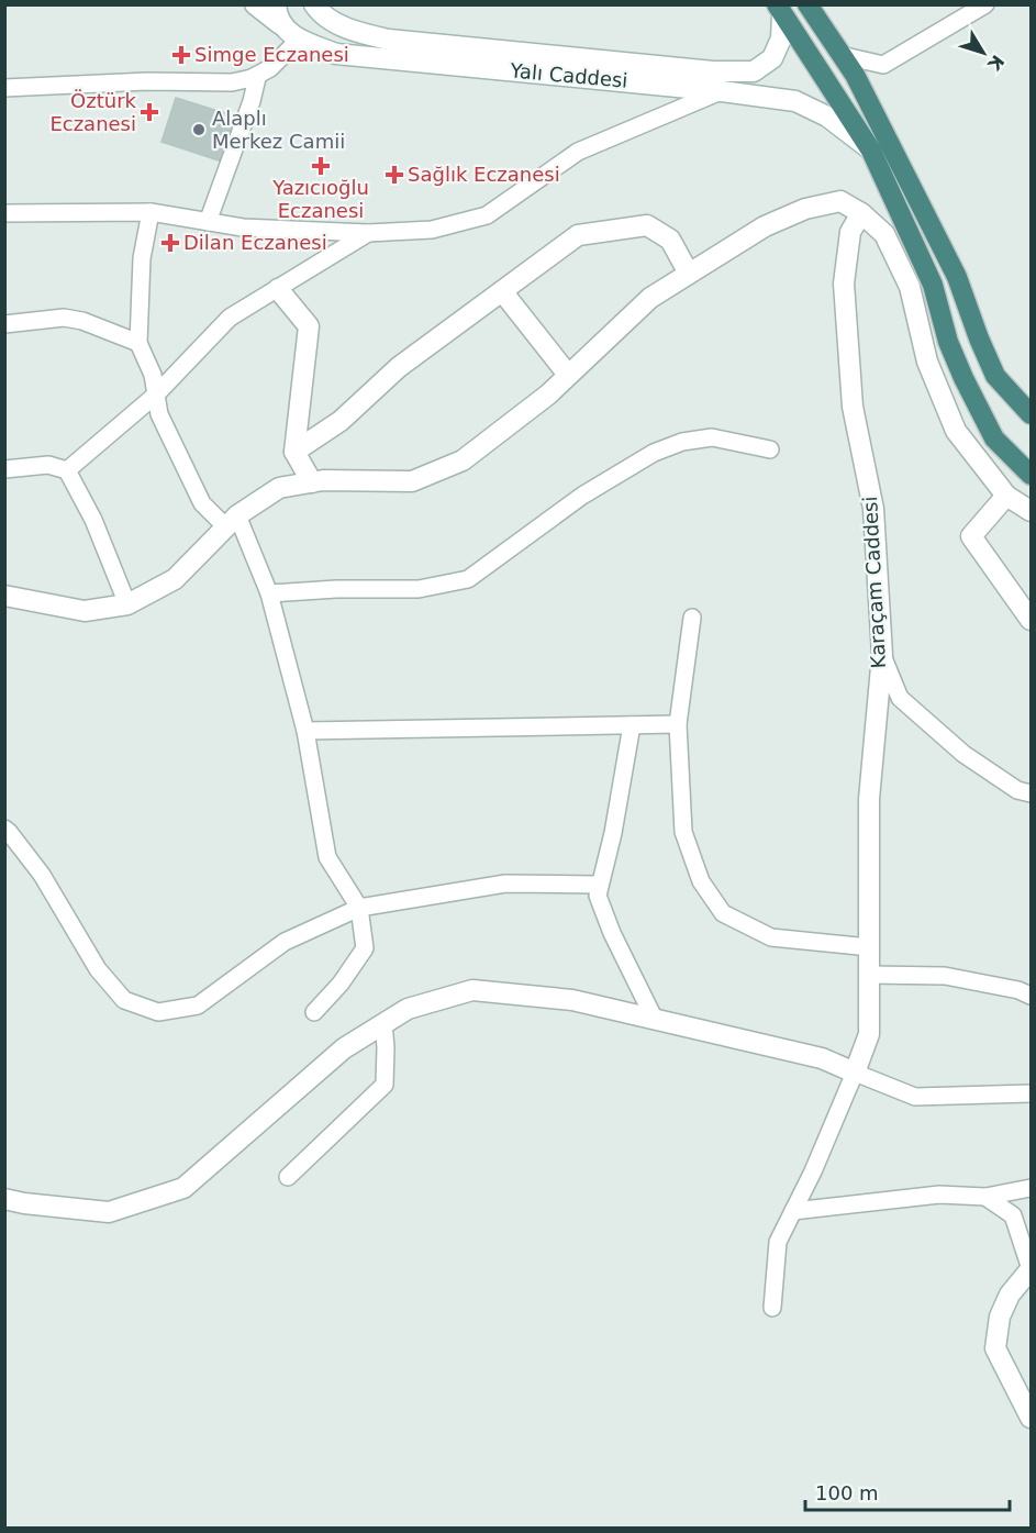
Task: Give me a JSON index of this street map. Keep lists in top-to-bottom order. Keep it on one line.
{"streets":{"street":["Yalı Caddesi","Karaçam Caddesi"]},"places":{"health":["Simge Eczanesi","Öztürk Eczanesi","Yazıcıoğlu Eczanesi","Sağlık Eczanesi","Dilan Eczanesi"],"other":["Alaplı Merkez Camii"]},"scale_bar":"100 m","north":"bottom right"}
